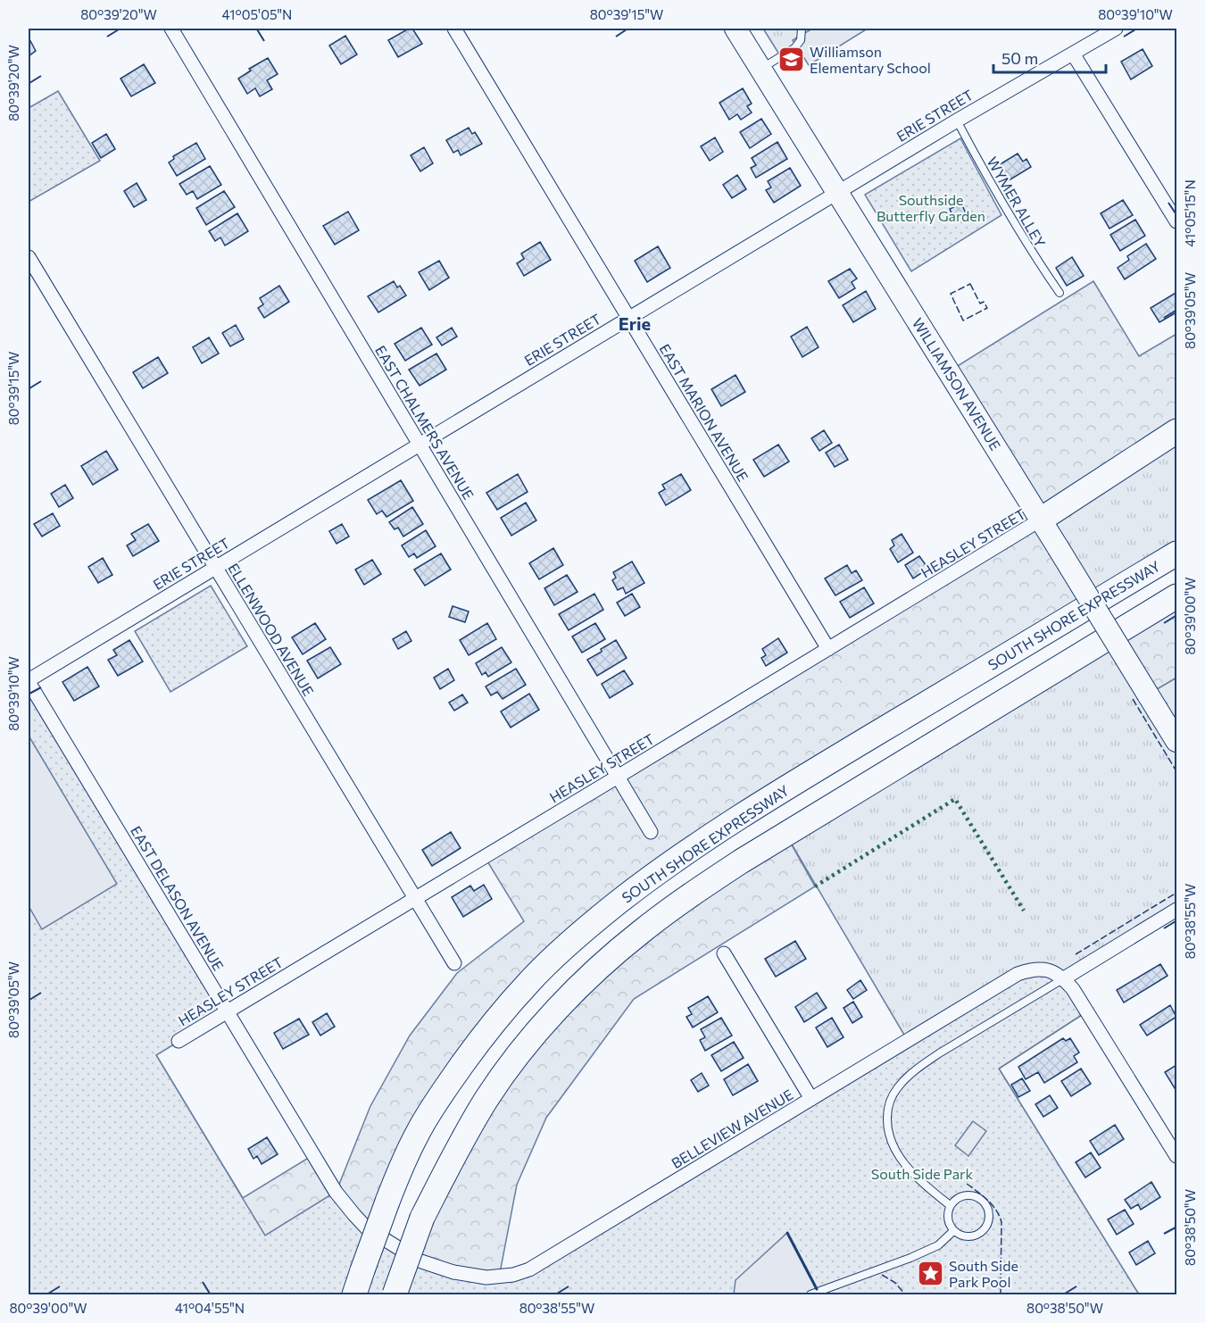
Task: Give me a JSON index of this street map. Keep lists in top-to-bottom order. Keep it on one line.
{"streets":{"highway":["SOUTH SHORE EXPRESSWAY"],"main road":["WILLIAMSON AVENUE"],"street":["ERIE STREET","EAST MARION AVENUE","EAST CHALMERS AVENUE","HEASLEY STREET","ELLENWOOD AVENUE","EAST DELASON AVENUE","BELLEVIEW AVENUE"],"lane":["WYMER ALLEY"]},"crossings":[["ERIE STREET","WYMER ALLEY"],["ERIE STREET","WILLIAMSON AVENUE"],["ERIE STREET","EAST MARION AVENUE"],["ERIE STREET","EAST CHALMERS AVENUE"],["ERIE STREET","ELLENWOOD AVENUE"],["ERIE STREET","EAST DELASON AVENUE"],["WILLIAMSON AVENUE","HEASLEY STREET"],["EAST MARION AVENUE","HEASLEY STREET"],["EAST CHALMERS AVENUE","HEASLEY STREET"],["HEASLEY STREET","ELLENWOOD AVENUE"],["HEASLEY STREET","EAST DELASON AVENUE"],["EAST DELASON AVENUE","BELLEVIEW AVENUE"]],"districts":["Erie"],"parks":["Southside Butterfly Garden","South Side Park"],"places":{"school or university":["Williamson Elementary School"],"place":["South Side Park Pool"]},"scale_bar":"50 m","coordinates":["80°39'20\"W","41°05'05\"N","80°39'15\"W","80°39'10\"W","41°05'15\"N","80°39'05\"W","80°39'00\"W","80°38'55\"W","80°38'50\"W","41°04'55\"N"]}
